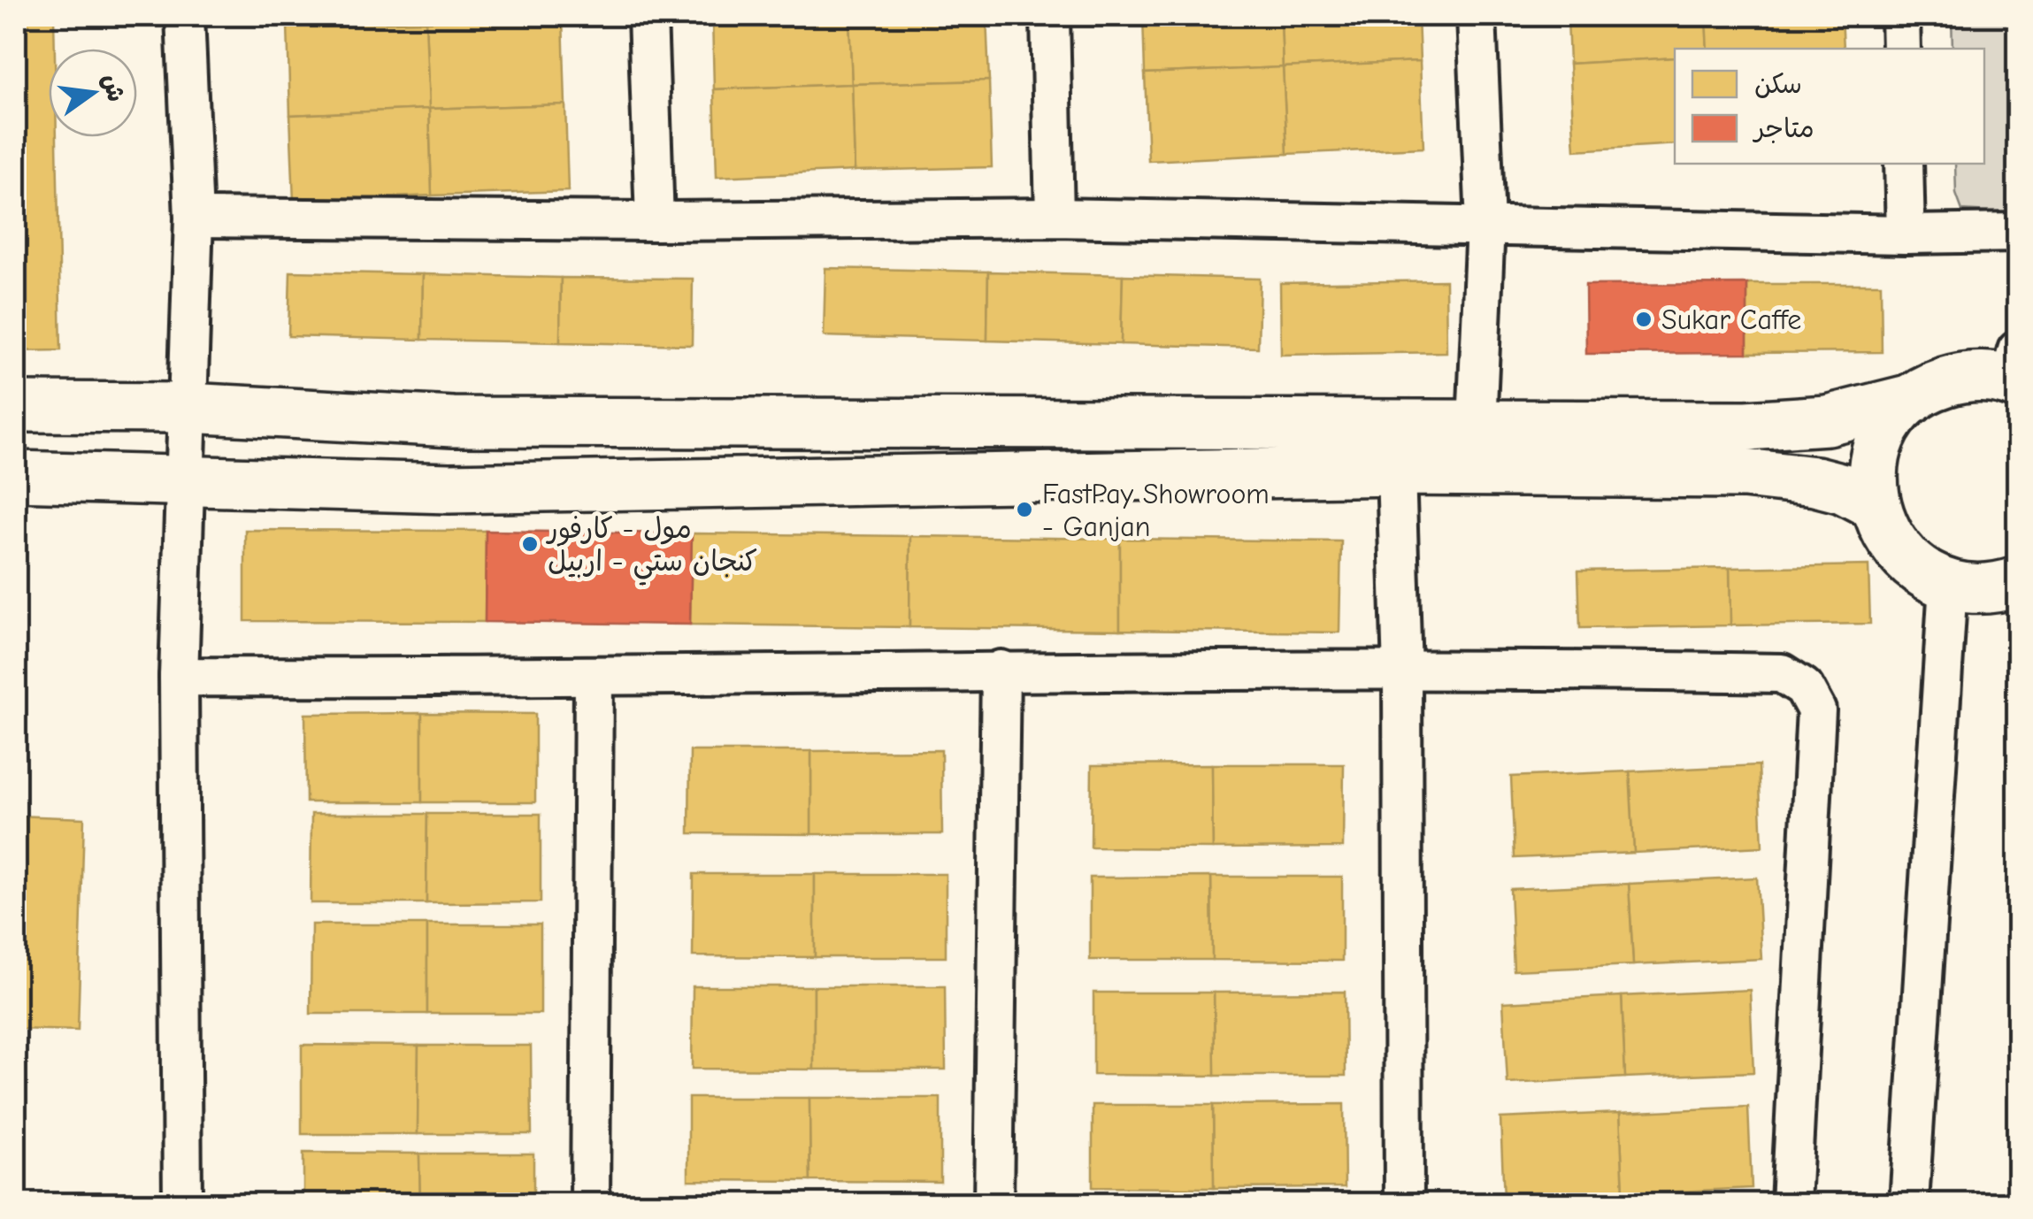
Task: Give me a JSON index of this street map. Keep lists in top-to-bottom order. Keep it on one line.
{"places":["Sukar Caffe","FastPay Showroom - Ganjan","مول - كارفور كنجان ستي - اربيل"],"legend":["سكن","متاجر"],"north":"right"}
